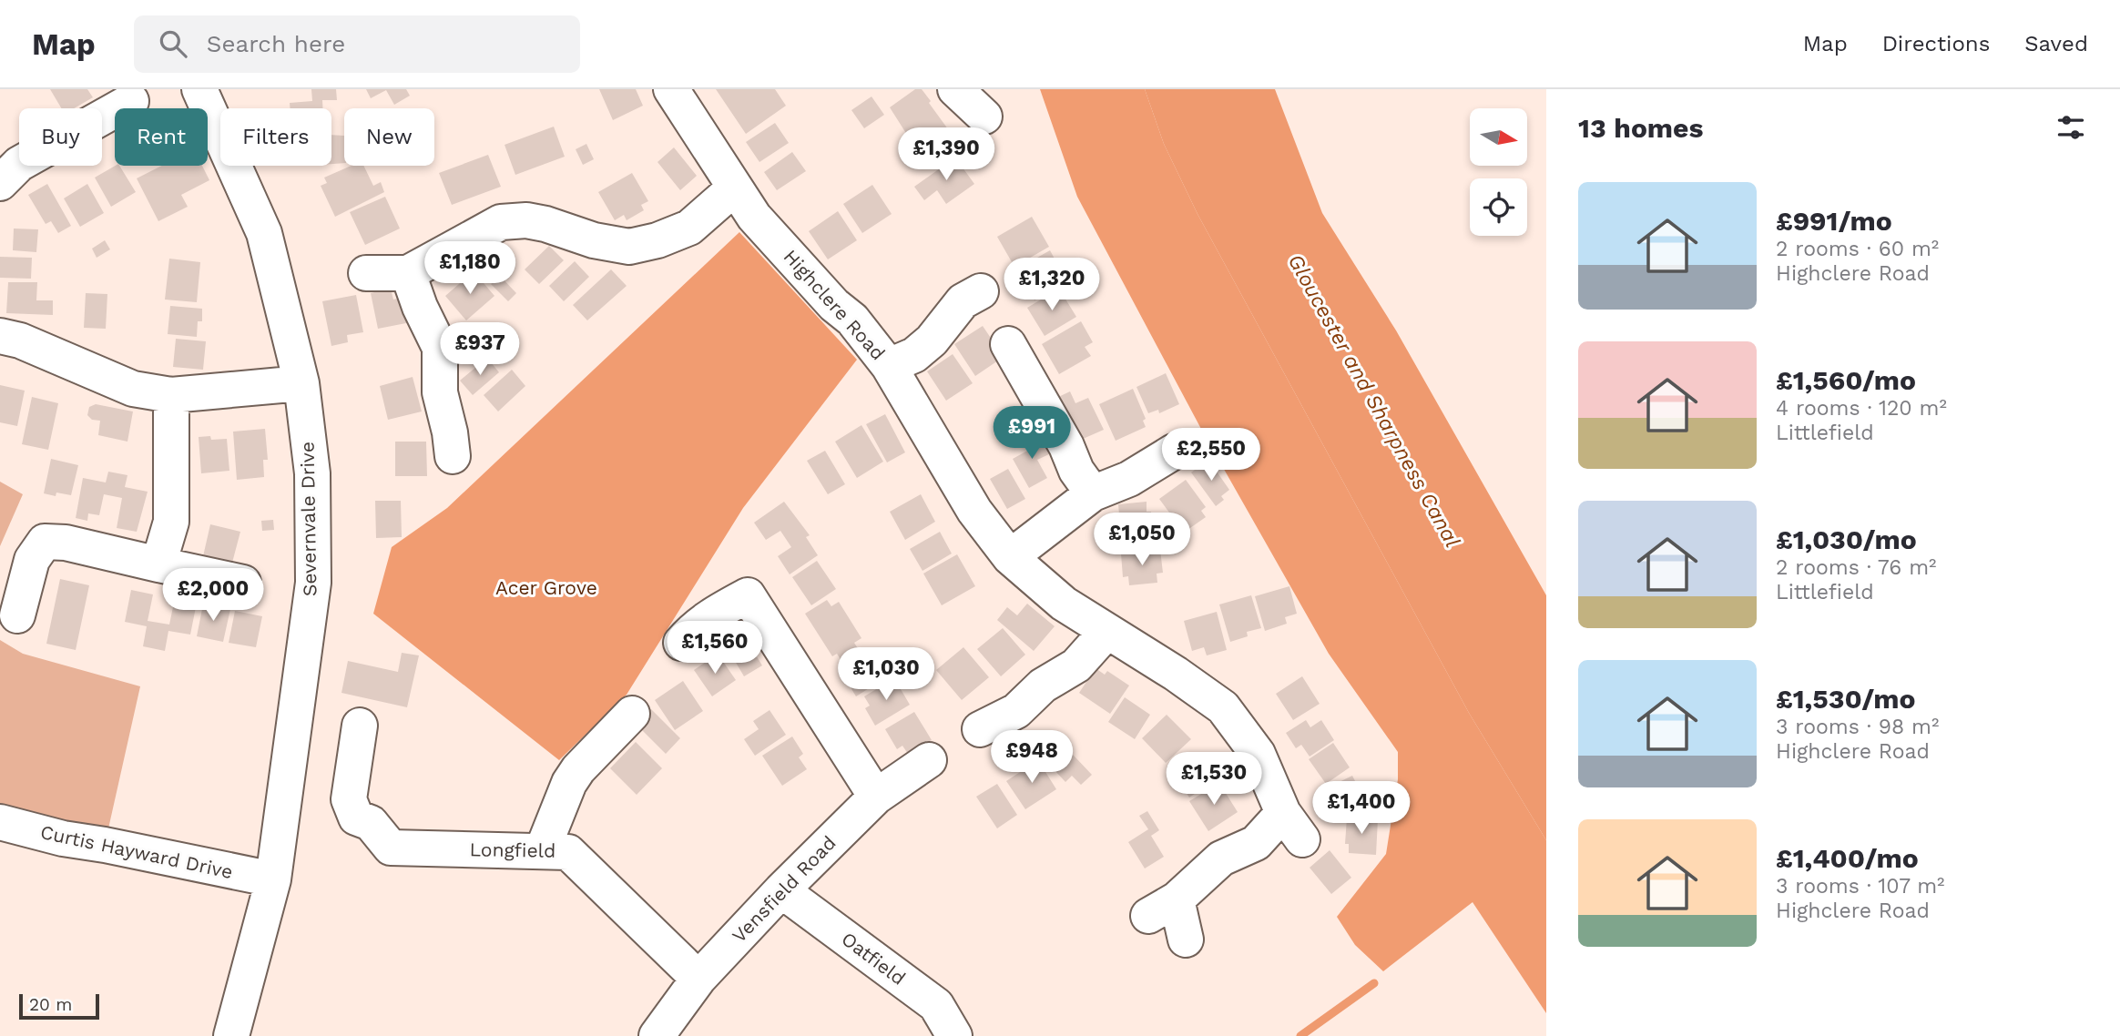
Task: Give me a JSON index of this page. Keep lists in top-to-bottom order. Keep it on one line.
{"streets":{"street":["Highclere Road","Severnvale Drive","Longfield","Curtis Hayward Drive","Vensfield Road","Oatfield"]},"crossings":[["Severnvale Drive","Curtis Hayward Drive"],["Longfield","Vensfield Road"],["Vensfield Road","Oatfield"]],"water":["Gloucester and Sharpness Canal"],"parks":["Acer Grove"],"scale_bar":"20 m","north":"right","page":{"header":"Map","search":"Search here","nav":["Map","Directions","Saved"],"heading":"13 homes","chip":["Buy","Rent","Filters","New"],"price":["£1,390","£1,180","£1,320","£937","£991","£2,550","£1,050","£2,000","£1,560","£1,030","£948","£1,530","£1,400"],"list":[{"name":"£991/mo","note":"2 rooms · 60 m² · Highclere Road"},{"name":"£1,560/mo","note":"4 rooms · 120 m² · Littlefield"},{"name":"£1,030/mo","note":"2 rooms · 76 m² · Littlefield"},{"name":"£1,530/mo","note":"3 rooms · 98 m² · Highclere Road"},{"name":"£1,400/mo","note":"3 rooms · 107 m² · Highclere Road"}],"scale":"20 m"}}
